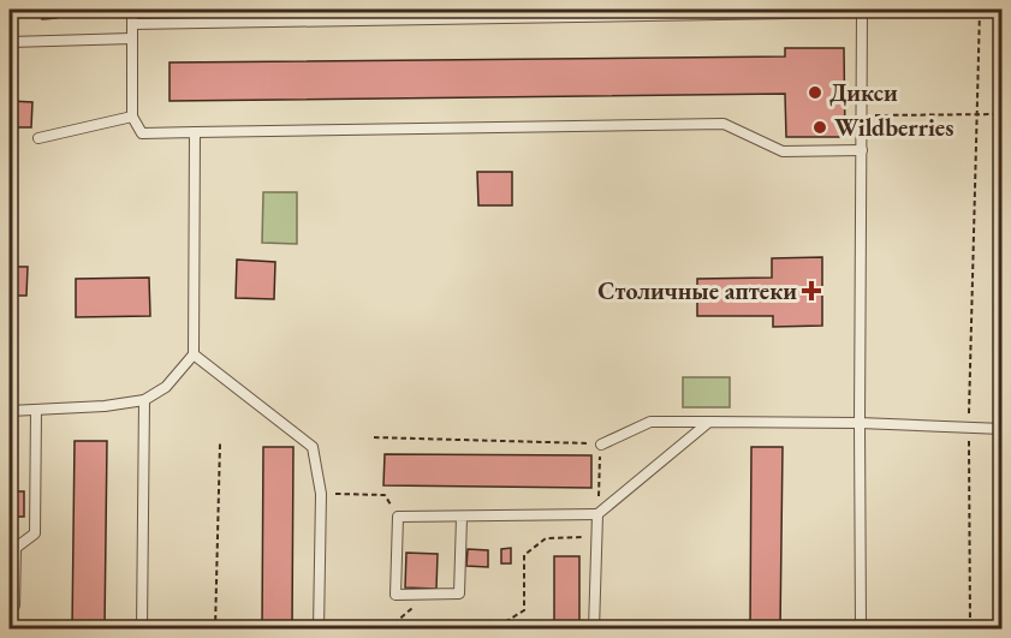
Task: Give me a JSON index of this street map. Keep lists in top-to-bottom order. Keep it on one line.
{"places":{"other":["Дикси","Wildberries"],"health":["Столичные аптеки"]}}
